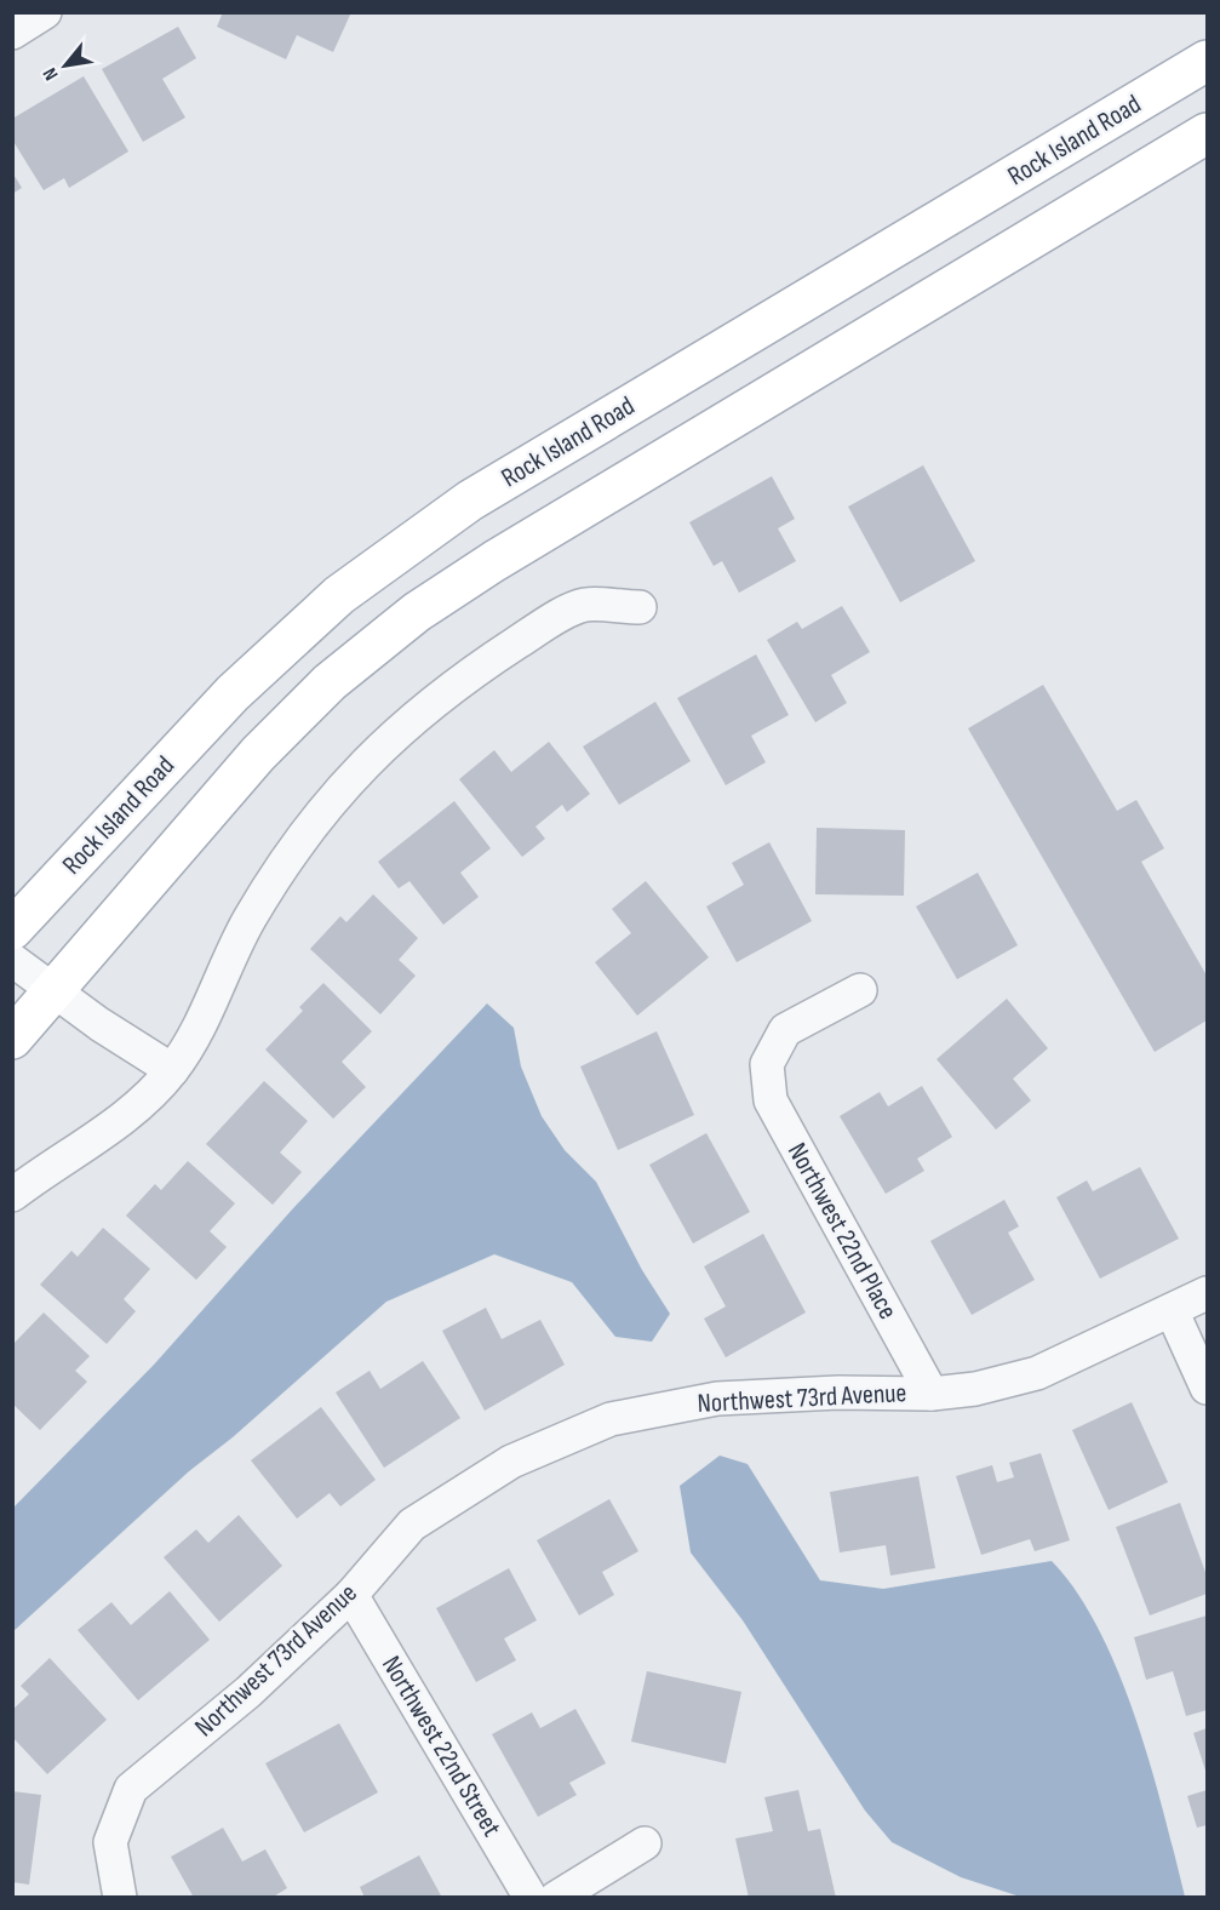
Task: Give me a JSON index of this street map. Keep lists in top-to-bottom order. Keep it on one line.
{"streets":{"main road":["Rock Island Road"],"street":["Northwest 22nd Place","Northwest 73rd Avenue","Northwest 22nd Street"]},"crossings":[["Northwest 22nd Place","Northwest 73rd Avenue"],["Northwest 73rd Avenue","Northwest 22nd Street"]],"north":"bottom left"}
